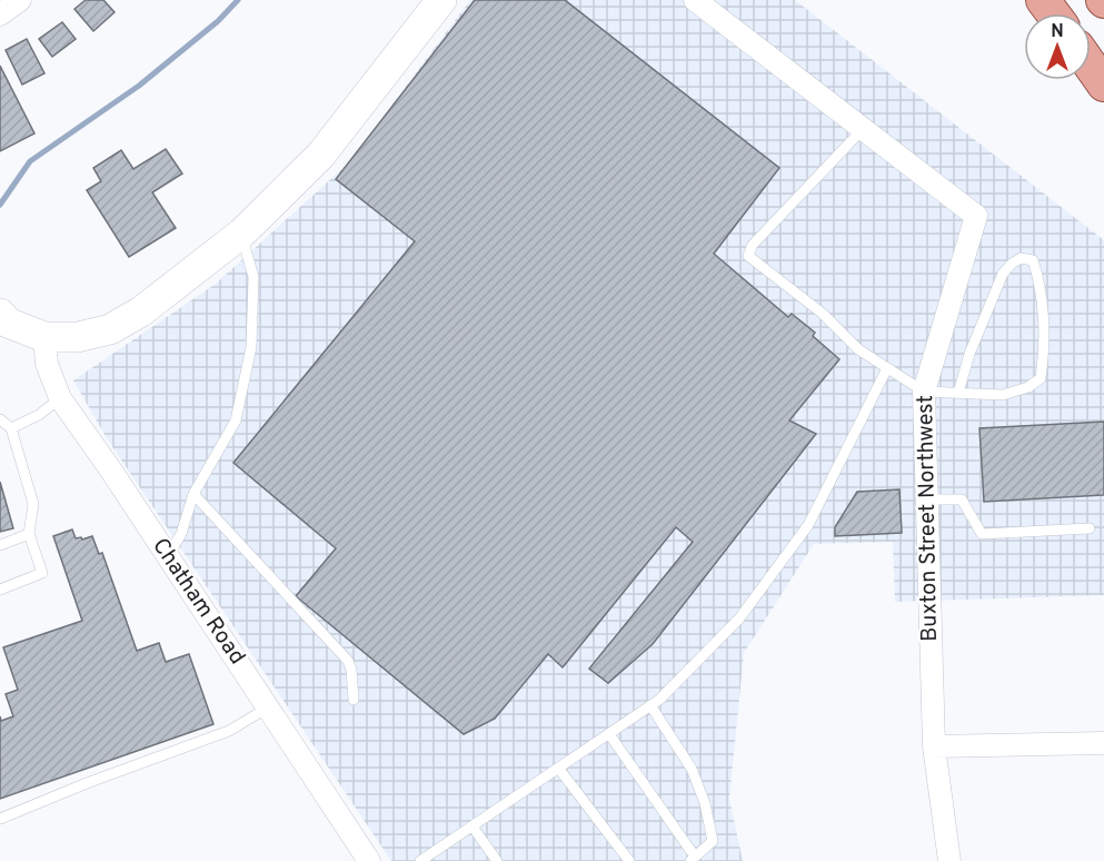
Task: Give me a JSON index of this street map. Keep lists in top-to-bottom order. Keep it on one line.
{"streets":{"street":["Buxton Street Northwest","Chatham Road"]},"north":"top"}
